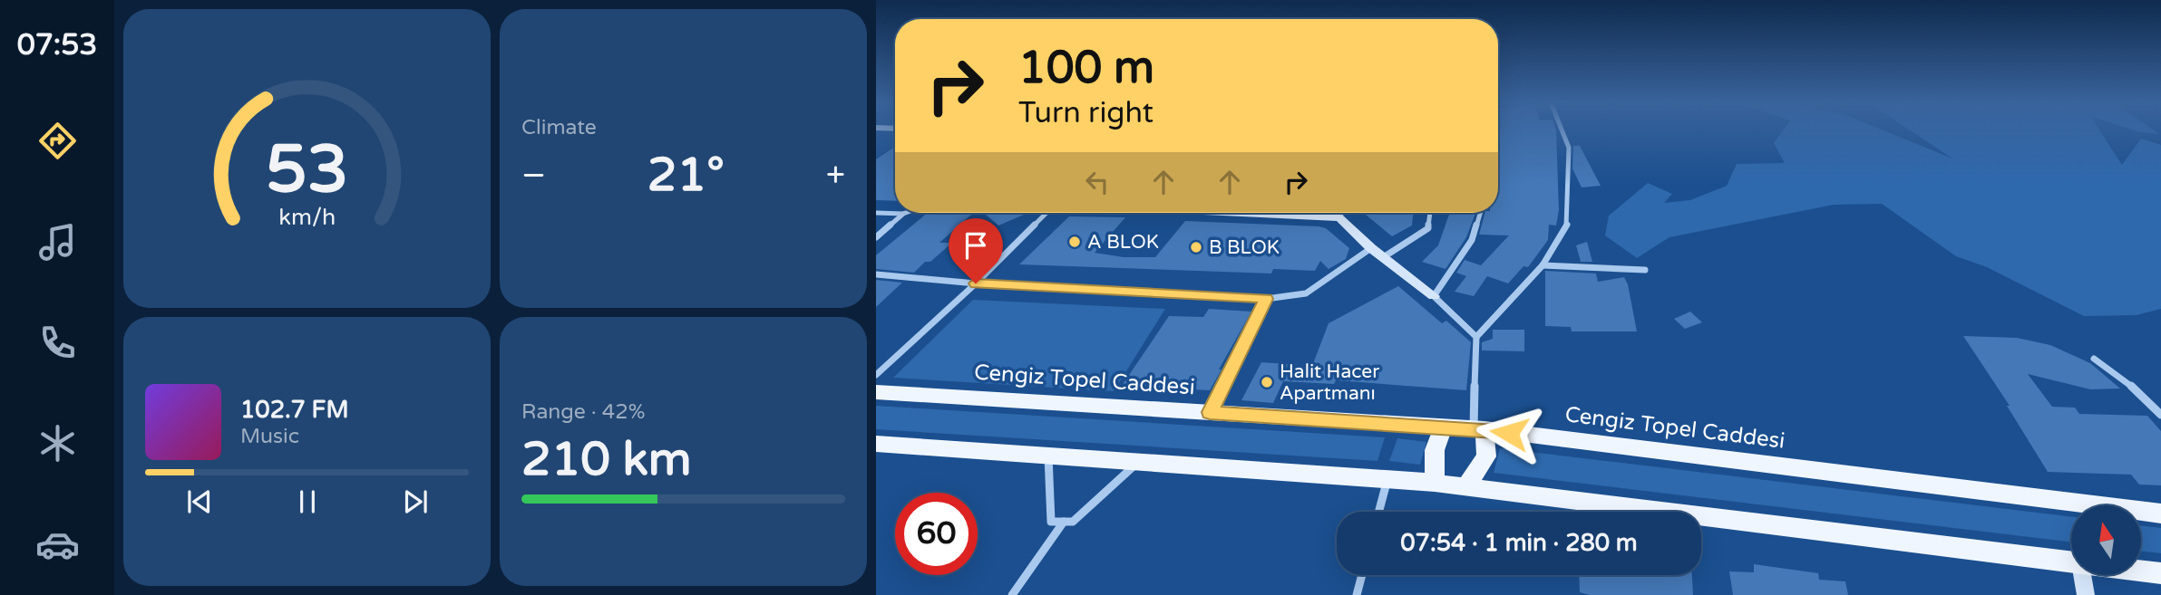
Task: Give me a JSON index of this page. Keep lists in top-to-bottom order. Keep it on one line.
{"streets":{"main road":["Cengiz Topel Caddesi"]},"places":["A BLOK","B BLOK","Halit Hacer Apartmanı"],"north":"top","page":{"tabs":"07:53","tile":["Climate",["Range · 42%","210 km"]],"turn":["100 m","Turn right"],"heat":["−","21°","+"],"song":["102.7 FM","Music"],"limit":"60","trip":"07:54 · 1 min · 280 m","gauge":["53","km/h"]}}
